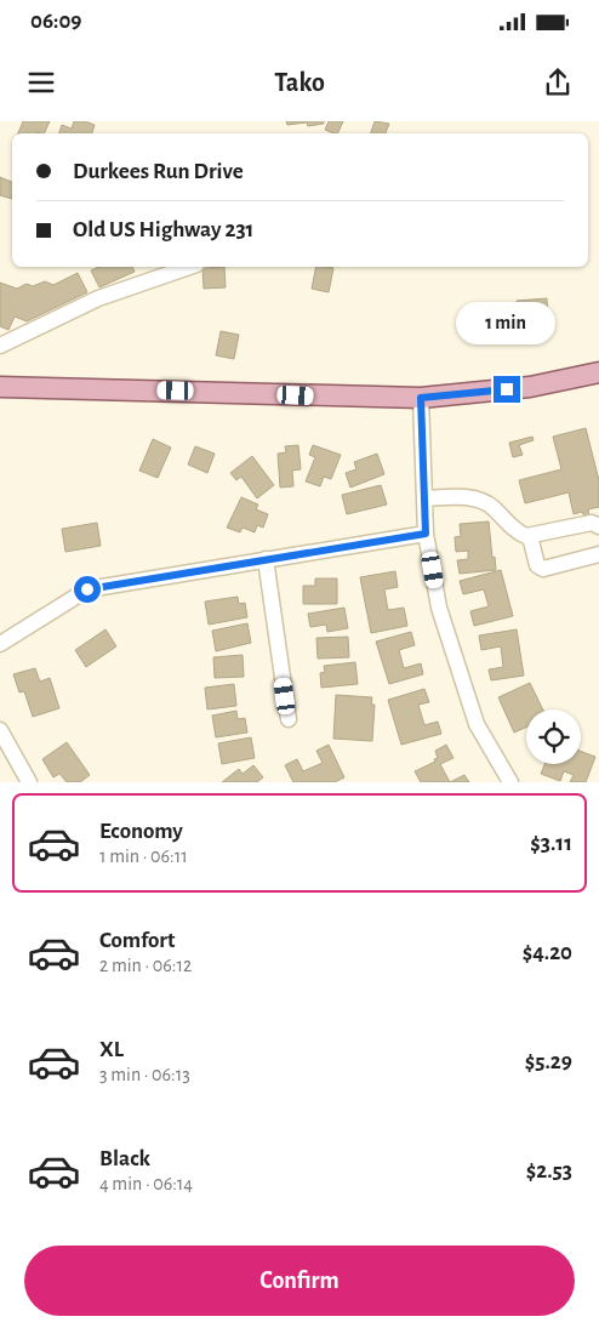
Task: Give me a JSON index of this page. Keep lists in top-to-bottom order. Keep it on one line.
{"page":{"status":"06:09","header":"Tako","banner":["Durkees Run Drive","Old US Highway 231"],"bubble":"1 min","list":[{"name":"Economy","note":"1 min · 06:11","value":"$3.11"},{"name":"Comfort","note":"2 min · 06:12","value":"$4.20"},{"name":"XL","note":"3 min · 06:13","value":"$5.29"},{"name":"Black","note":"4 min · 06:14","value":"$2.53"}],"buttons":"Confirm"}}
